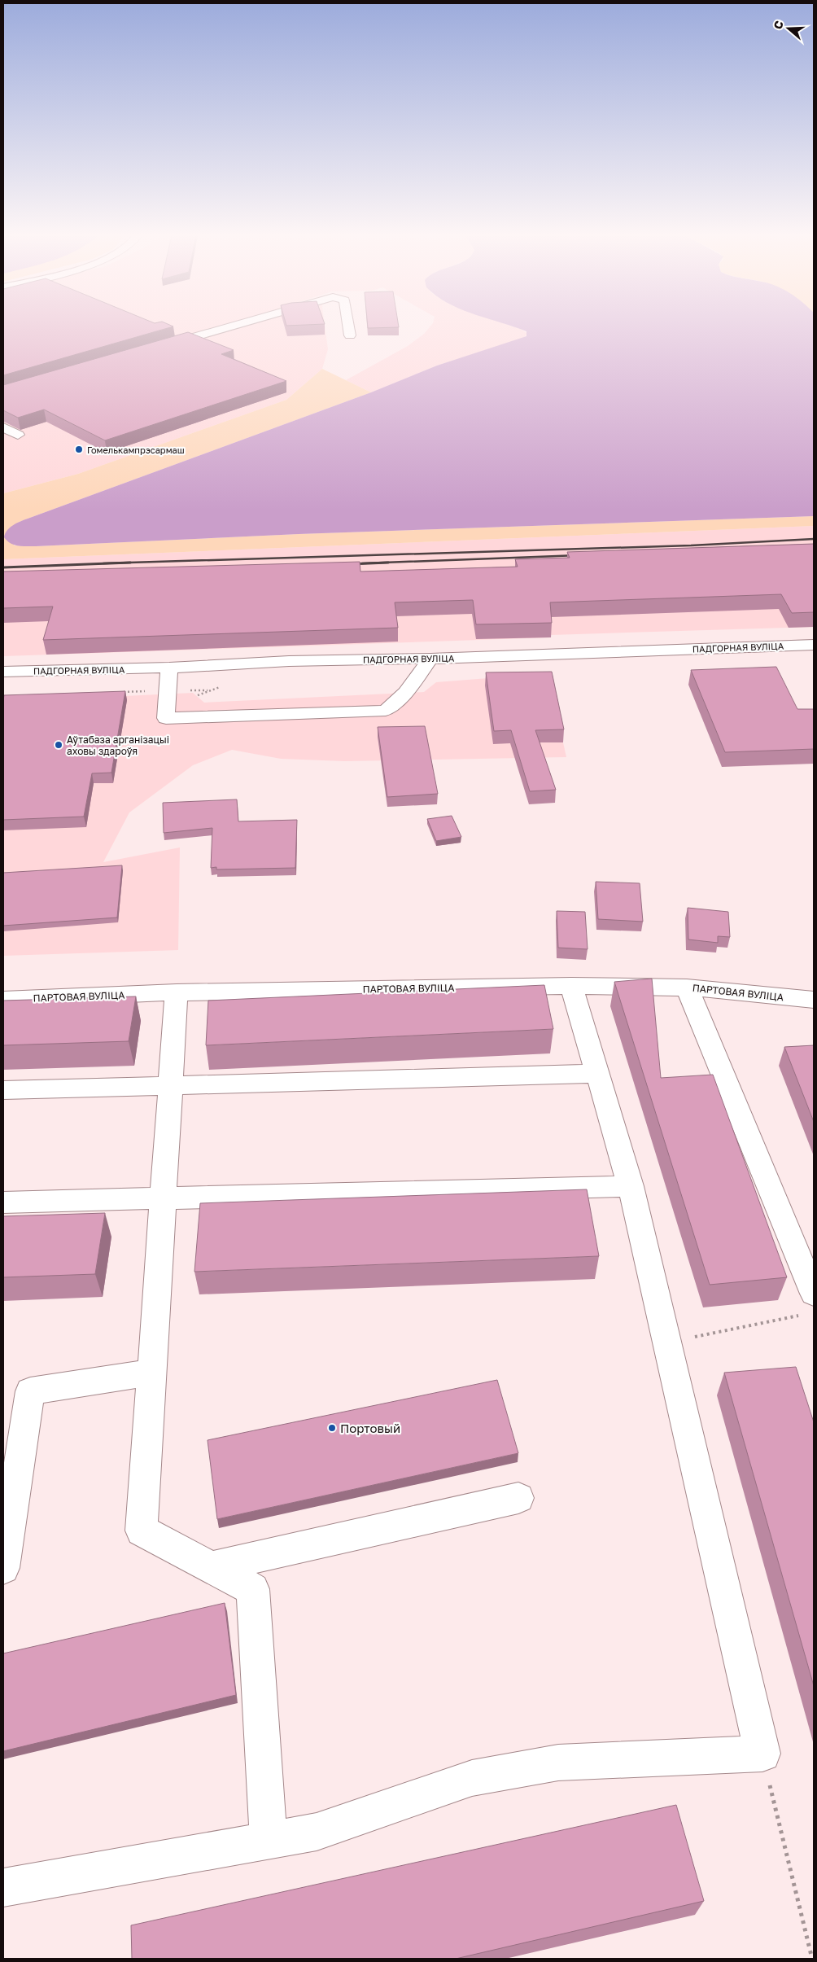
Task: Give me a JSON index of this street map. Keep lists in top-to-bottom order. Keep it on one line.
{"streets":{"street":["ПАДГОРНАЯ ВУЛІЦА","ПАРТОВАЯ ВУЛІЦА"]},"places":["Гомелькампрэсармаш","Аўтабаза арганізацыі аховы здароўя","Портовый"],"north":"left"}
